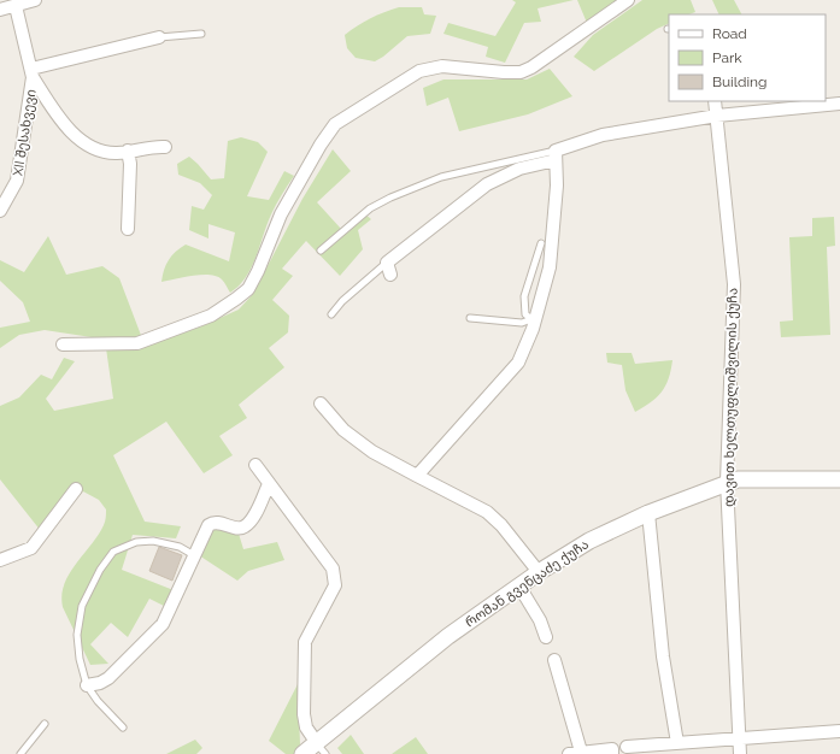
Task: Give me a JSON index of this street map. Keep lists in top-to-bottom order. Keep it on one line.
{"streets":{"street":["XII შესახვევი","დავით ხელთუფლიშვილის ქუჩა","რომან გვენცაძე ქუჩა"]},"crossings":[["დავით ხელთუფლიშვილის ქუჩა","რომან გვენცაძე ქუჩა"]],"legend":["Road","Park","Building"]}
